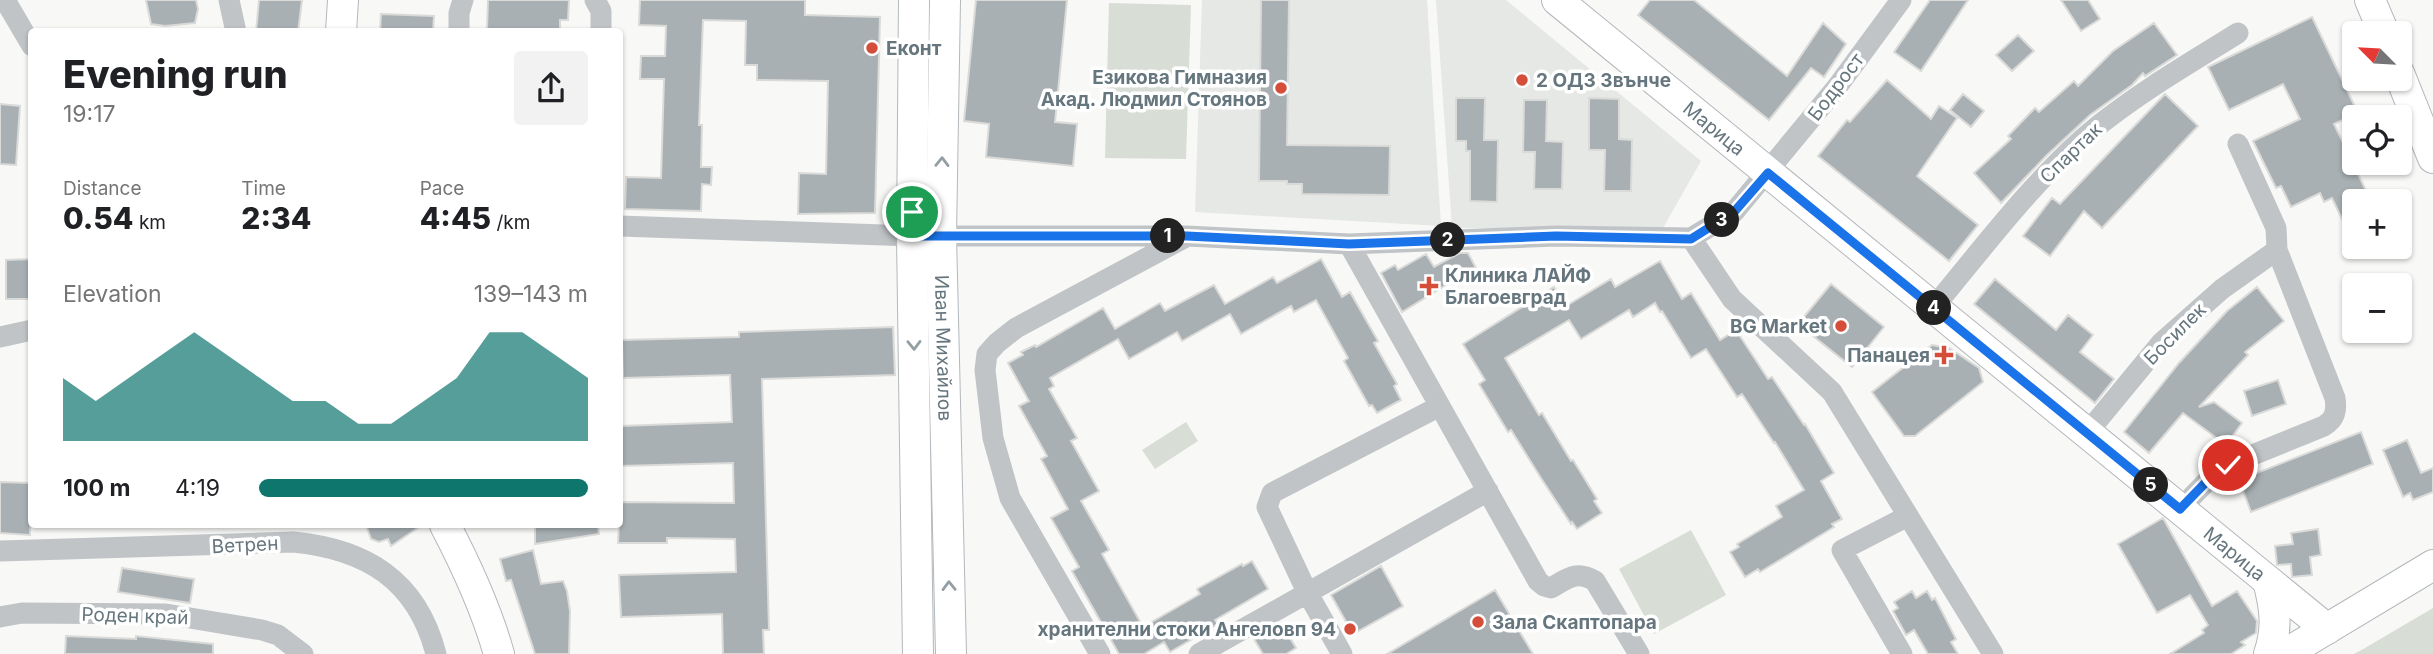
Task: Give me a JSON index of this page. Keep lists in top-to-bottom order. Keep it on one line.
{"streets":{"street":["Бодрост","Марица","Спартак","Босилек","Иван Михайлов","Ветрен","Роден край"]},"crossings":[["Бодрост","Марица"],["Марица","Спартак"],["Марица","Босилек"]],"places":{"other":["Еконт","2 ОДЗ Звънче","Езикова Гимназия Акад. Людмил Стоянов","BG Market","Зала Скаптопара","хранителни стоки Ангеловп 94"],"health":["Клиника ЛАЙФ Благоевград","Панацея"]},"north":"top left","page":{"map_buttons":["+","−"],"heading":["Evening run","19:17"],"stats":[["Distance","0.54 km"],["Time","2:34"],["Pace","4:45 /km"]],"pins":["3","1","2","4","5"],"chart":["Elevation","139–143 m"],"list":[{"name":"100 m","note":"4:19"}]}}
